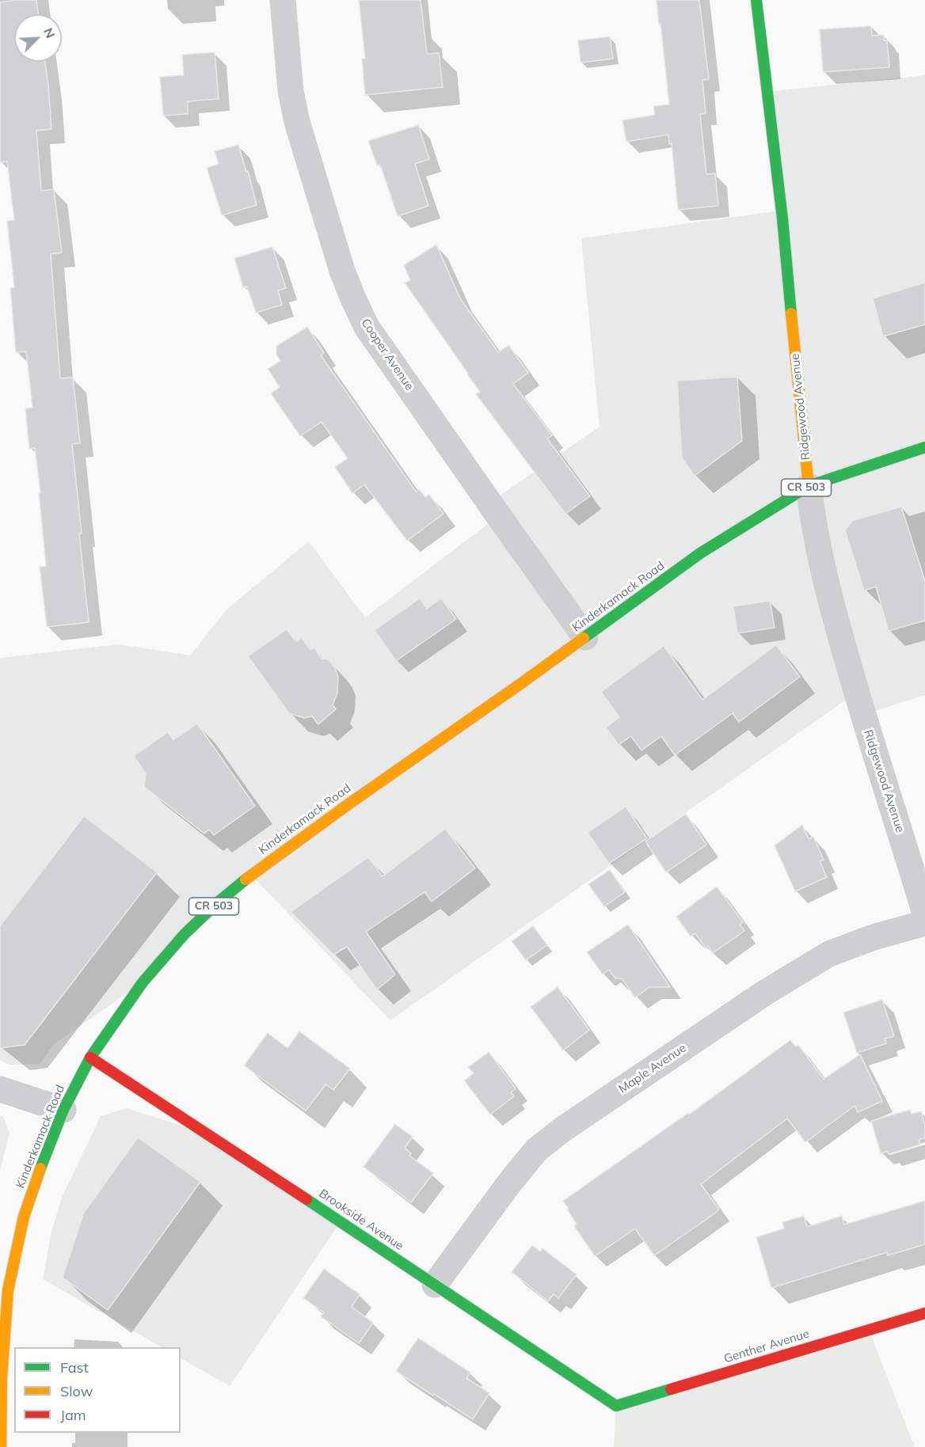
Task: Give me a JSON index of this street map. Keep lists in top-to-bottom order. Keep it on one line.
{"streets":{"main road":["Ridgewood Avenue","CR 503","Kinderkamack Road","Brookside Avenue","Genther Avenue"],"street":["Cooper Avenue","Maple Avenue"]},"crossings":[["Cooper Avenue","Kinderkamack Road"],["Ridgewood Avenue","Kinderkamack Road"],["Kinderkamack Road","Brookside Avenue"],["Maple Avenue","Brookside Avenue"],["Brookside Avenue","Genther Avenue"]],"legend":["Fast","Slow","Jam"],"north":"top right"}
